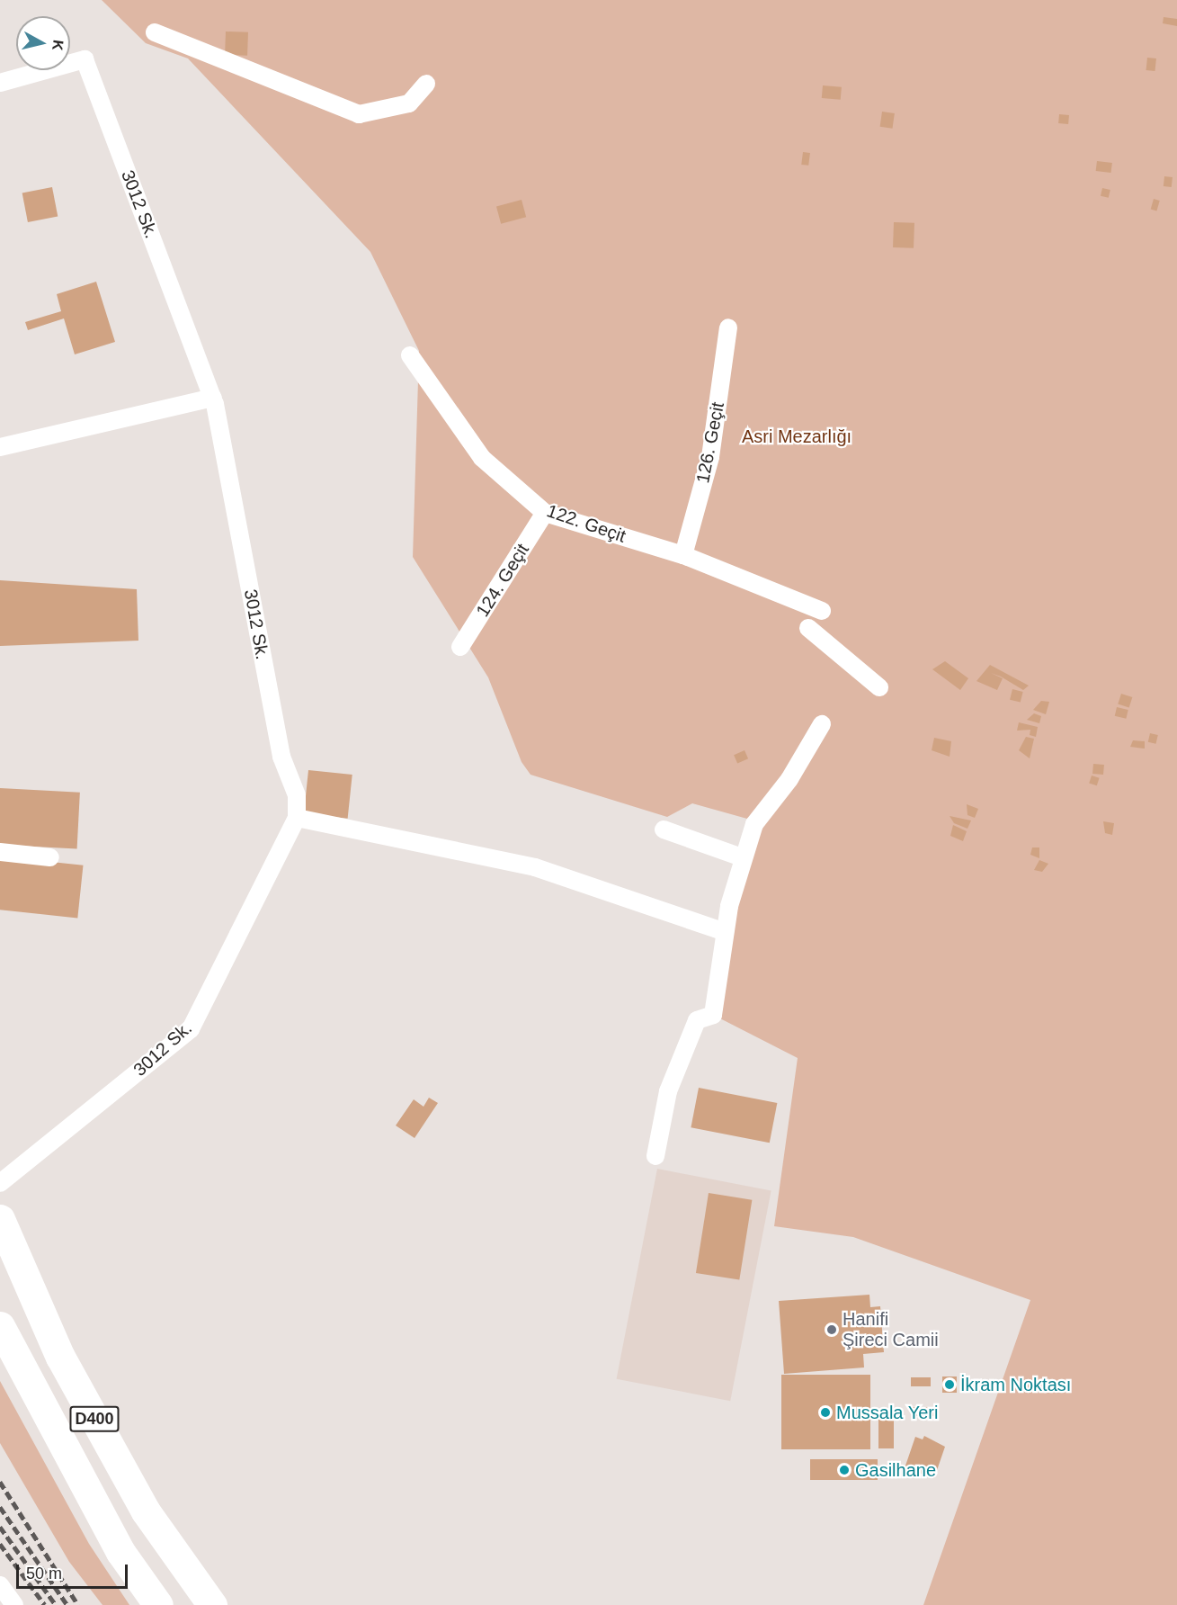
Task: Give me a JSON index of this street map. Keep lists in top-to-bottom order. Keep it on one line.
{"streets":{"highway":["D400"],"street":["3012 Sk.","126. Geçit","122. Geçit","124. Geçit"]},"crossings":[["126. Geçit","122. Geçit"],["122. Geçit","124. Geçit"]],"parks":["Asri Mezarlığı"],"places":["Hanifi Şireci Camii","İkram Noktası","Mussala Yeri","Gasilhane"],"scale_bar":"50 m","north":"right"}
